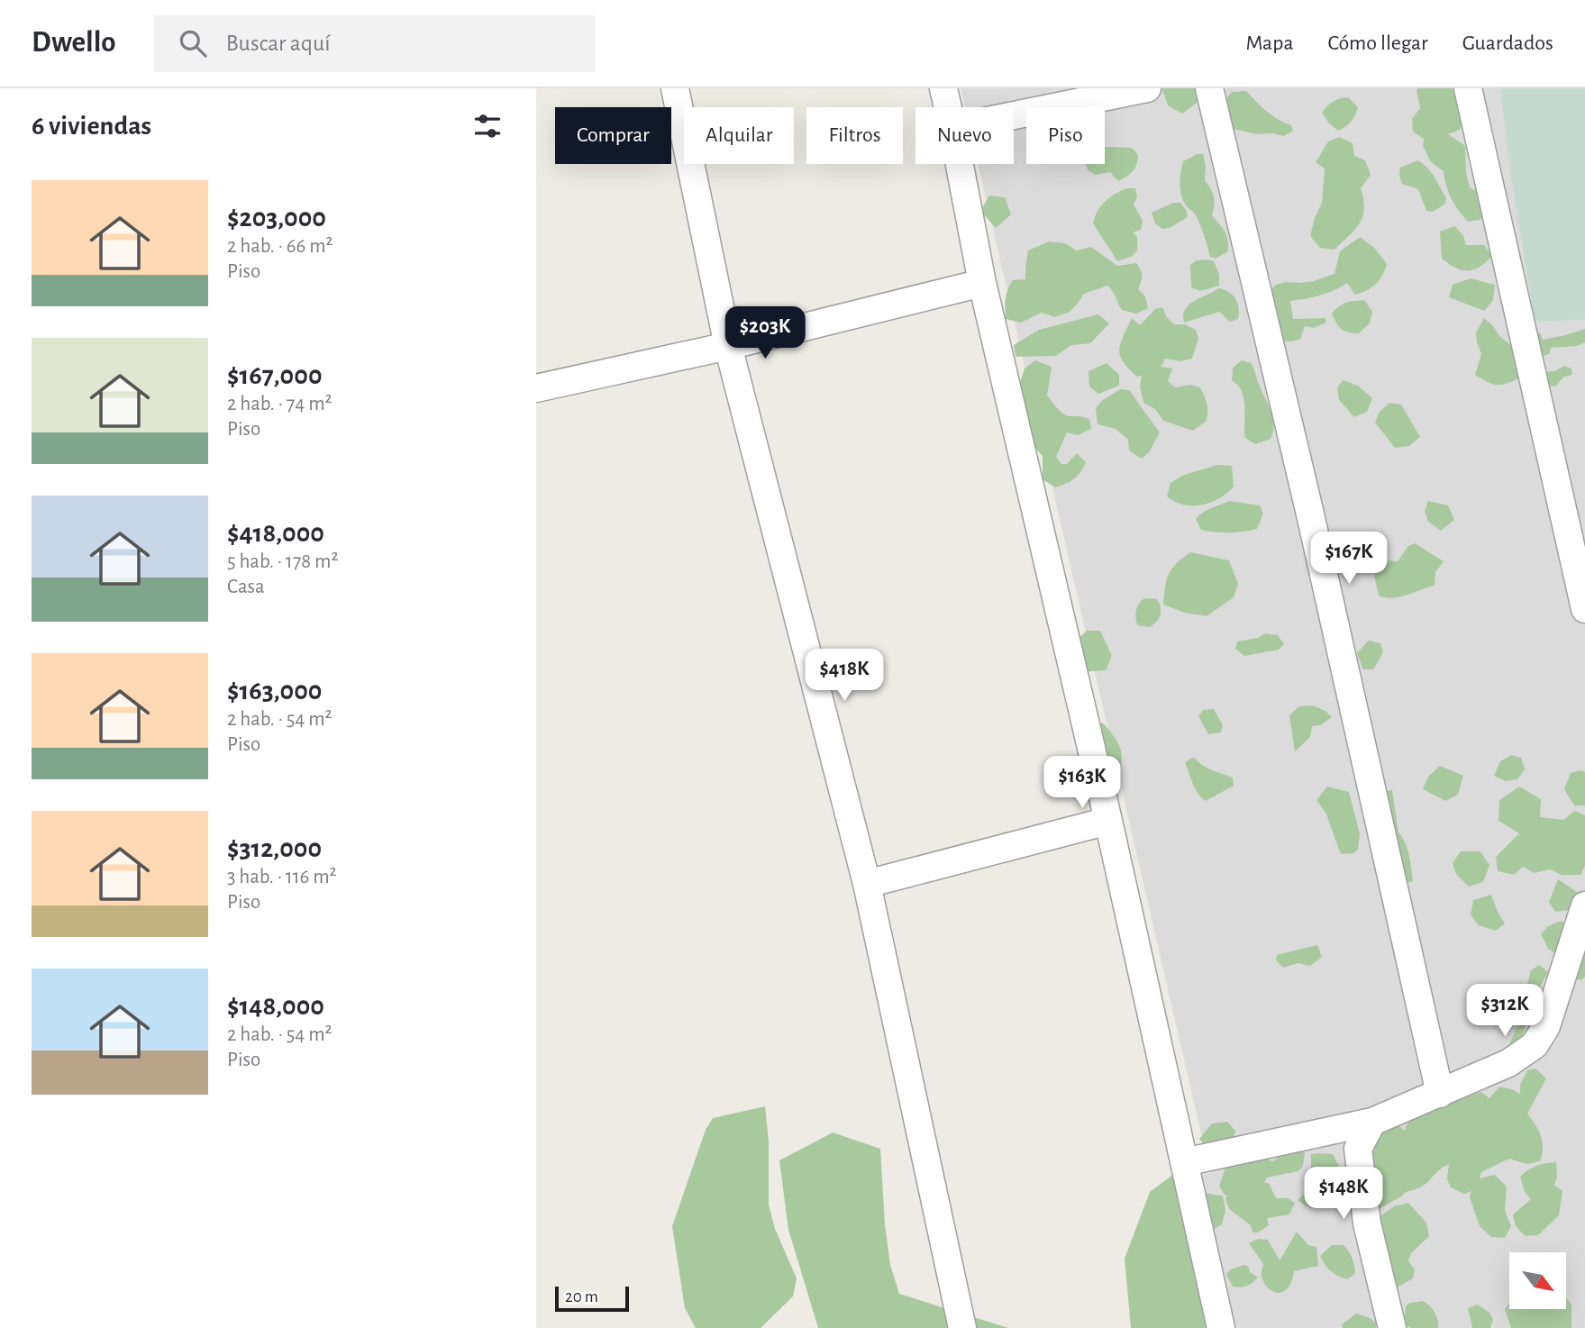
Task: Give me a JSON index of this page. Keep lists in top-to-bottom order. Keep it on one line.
{"scale_bar":"20 m","north":"bottom right","page":{"header":"Dwello","search":"Buscar aquí","nav":["Mapa","Cómo llegar","Guardados"],"heading":"6 viviendas","chip":["Comprar","Alquilar","Filtros","Nuevo","Piso"],"list":[{"name":"$203,000","note":"2 hab. · 66 m² · Piso"},{"name":"$167,000","note":"2 hab. · 74 m² · Piso"},{"name":"$418,000","note":"5 hab. · 178 m² · Casa"},{"name":"$163,000","note":"2 hab. · 54 m² · Piso"},{"name":"$312,000","note":"3 hab. · 116 m² · Piso"},{"name":"$148,000","note":"2 hab. · 54 m² · Piso"}],"price":["$203K","$167K","$418K","$163K","$312K","$148K"],"scale":"20 m"}}
